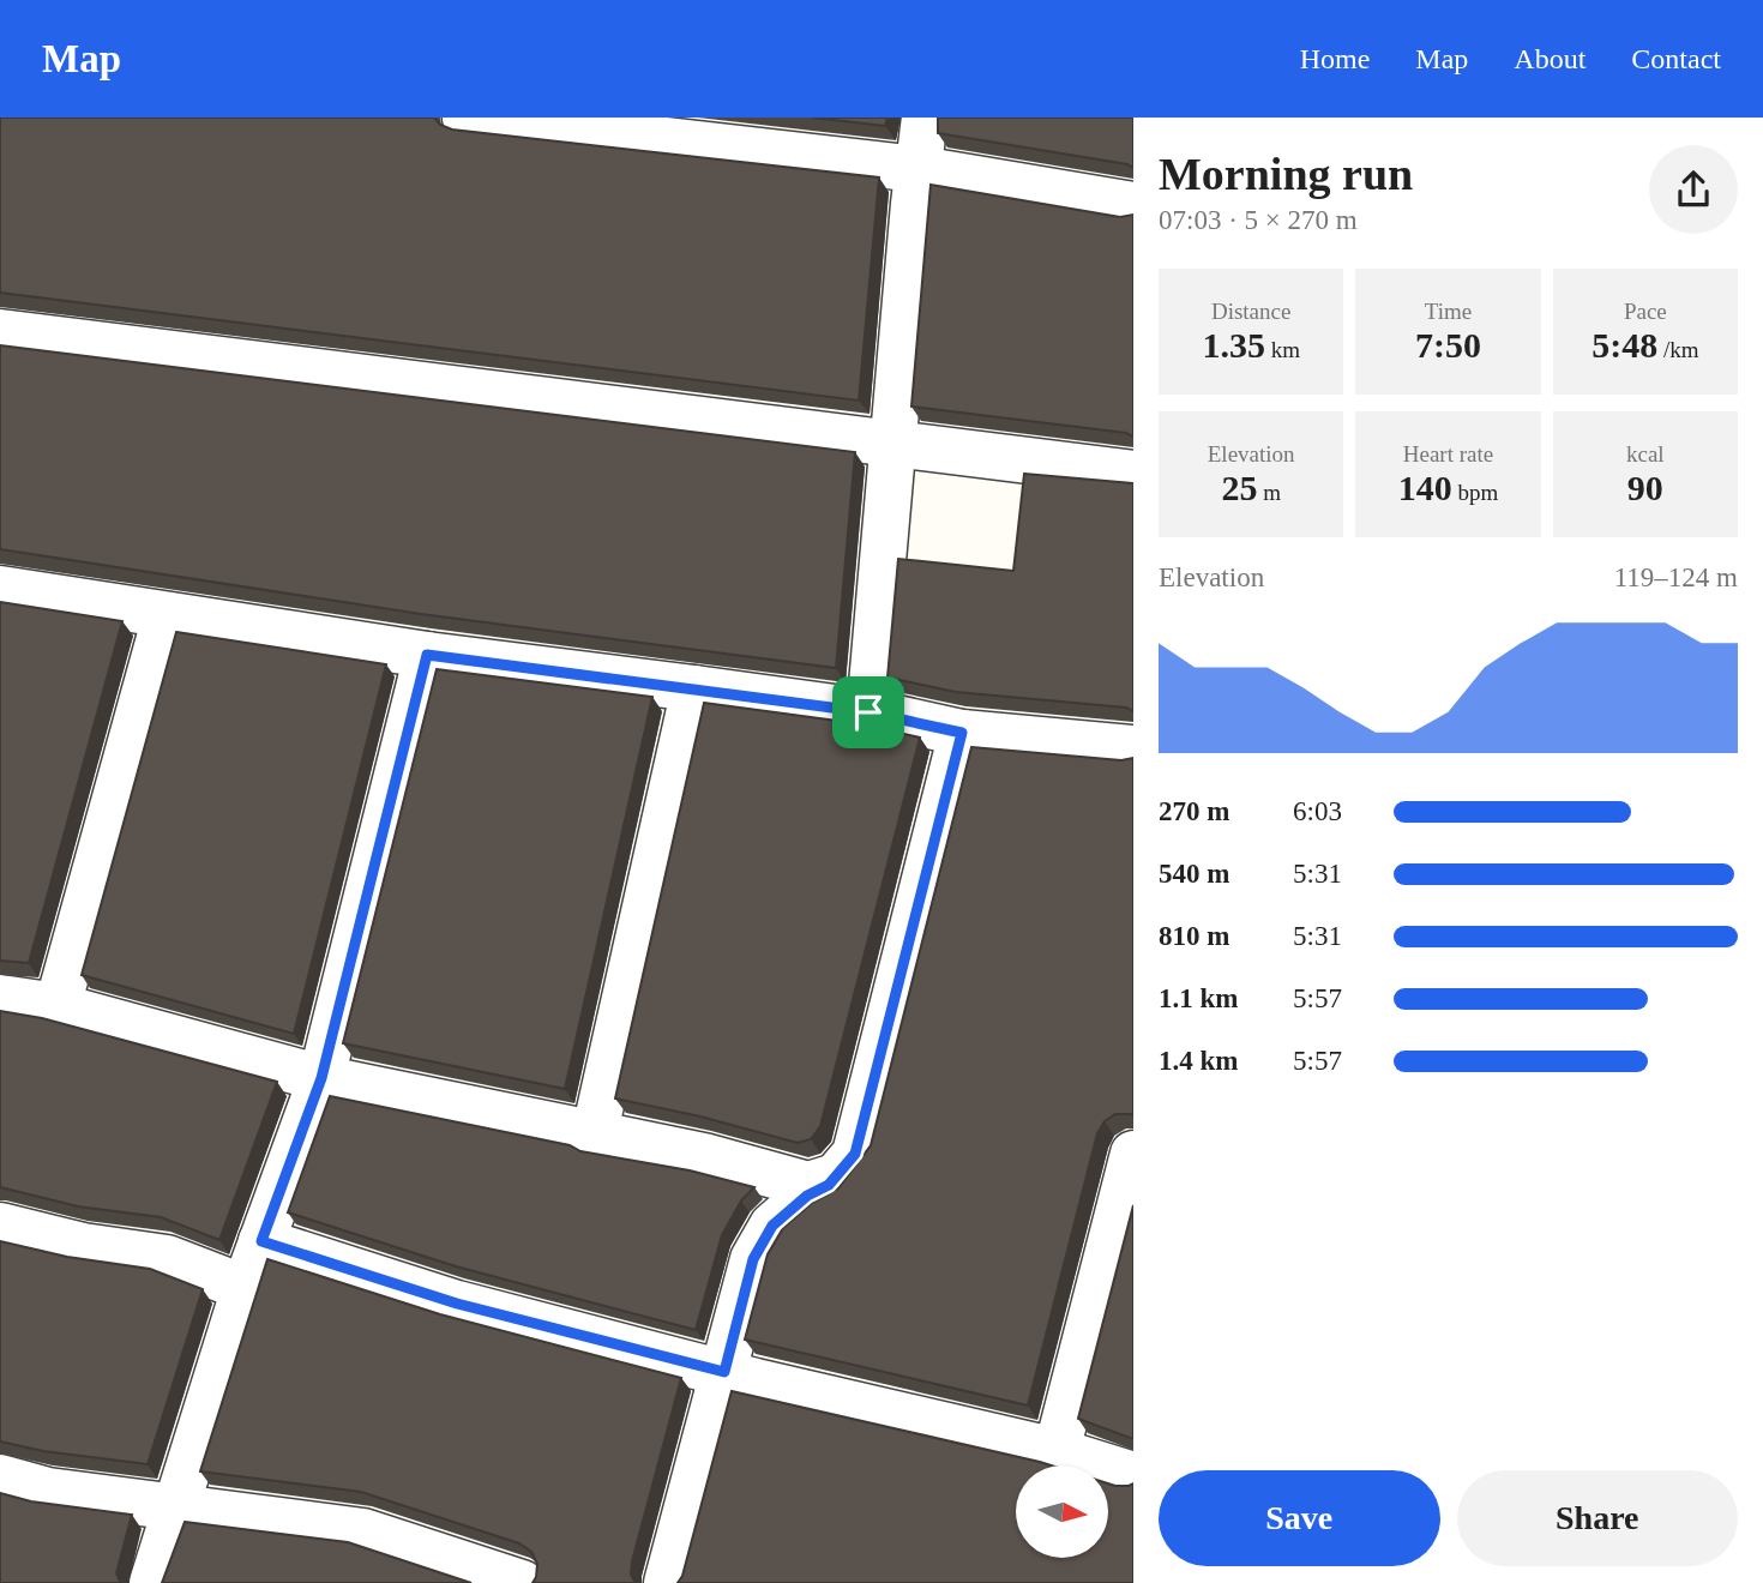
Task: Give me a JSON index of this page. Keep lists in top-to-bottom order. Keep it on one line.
{"north":"right","page":{"header":"Map","nav":["Home","Map","About","Contact"],"heading":["Morning run","07:03 · 5 × 270 m"],"stats":[["Distance","1.35 km"],["Time","7:50"],["Pace","5:48 /km"],["Elevation","25 m"],["Heart rate","140 bpm"],["kcal","90"]],"chart":["Elevation","119–124 m"],"list":[{"name":"270 m","note":"6:03"},{"name":"540 m","note":"5:31"},{"name":"810 m","note":"5:31"},{"name":"1.1 km","note":"5:57"},{"name":"1.4 km","note":"5:57"}],"buttons":["Save","Share"]}}
